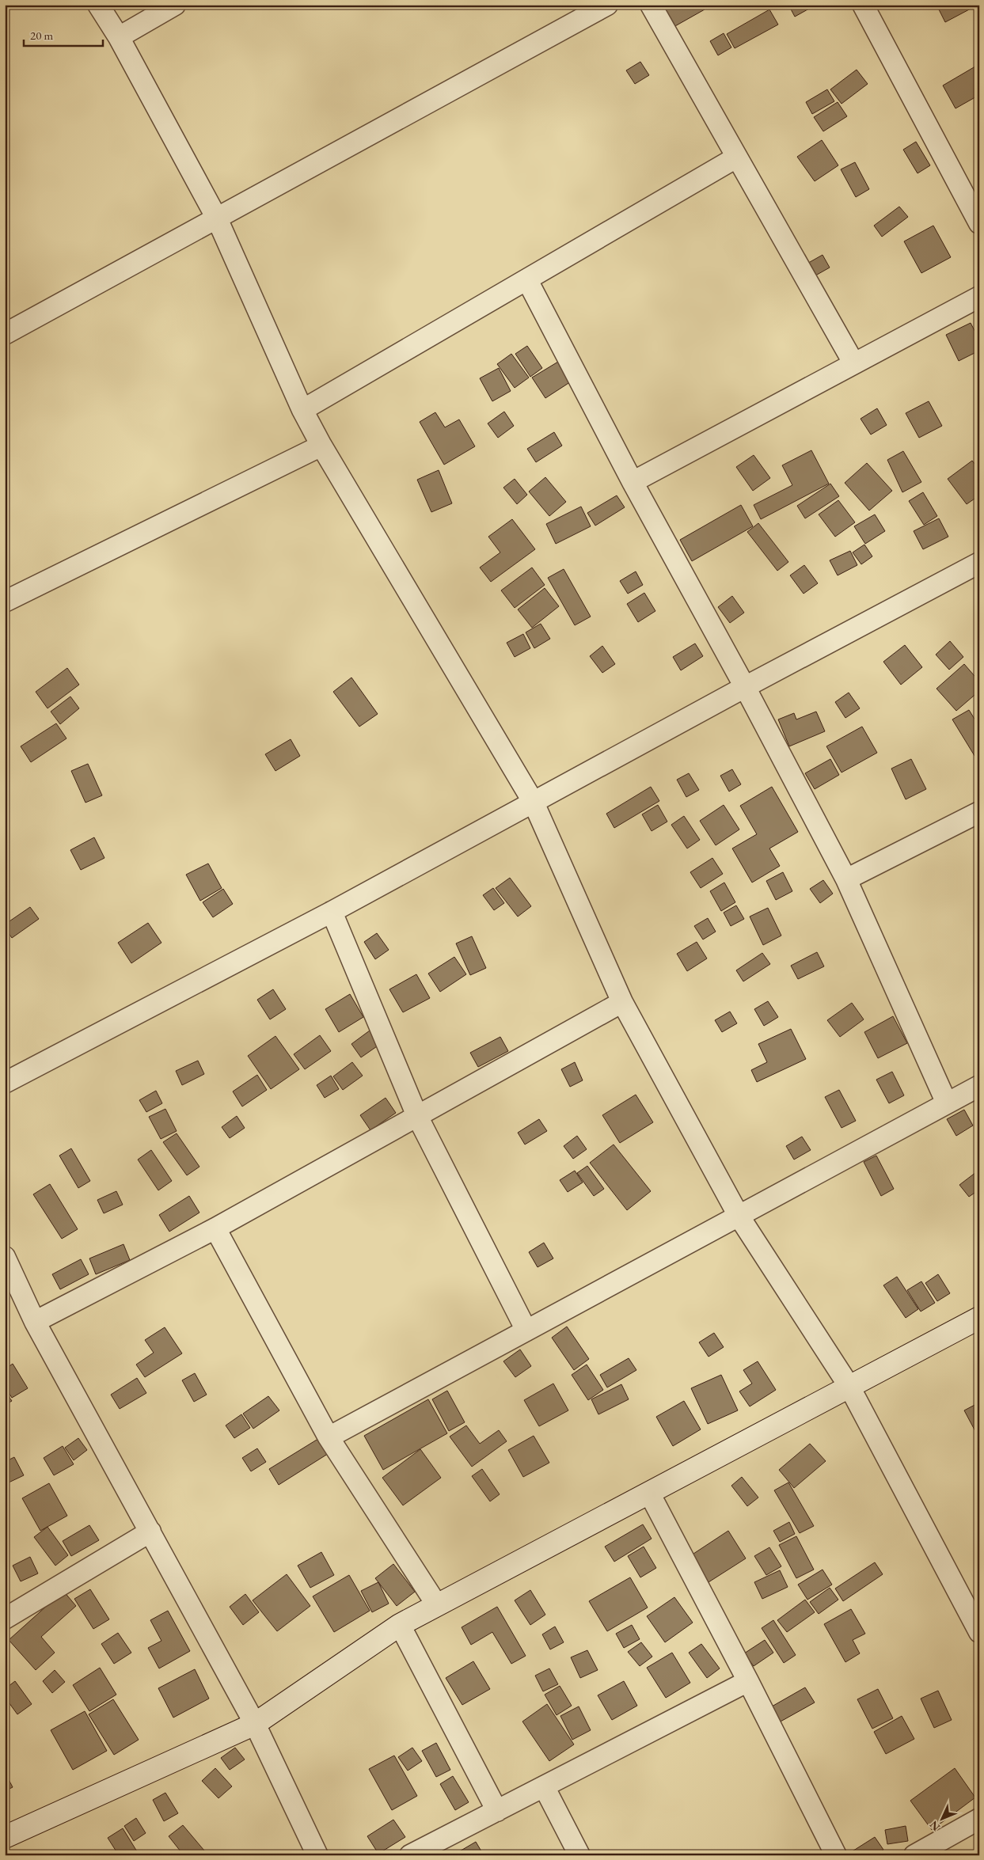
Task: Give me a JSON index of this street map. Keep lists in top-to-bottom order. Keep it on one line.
{"scale_bar":"20 m","north":"bottom left"}
